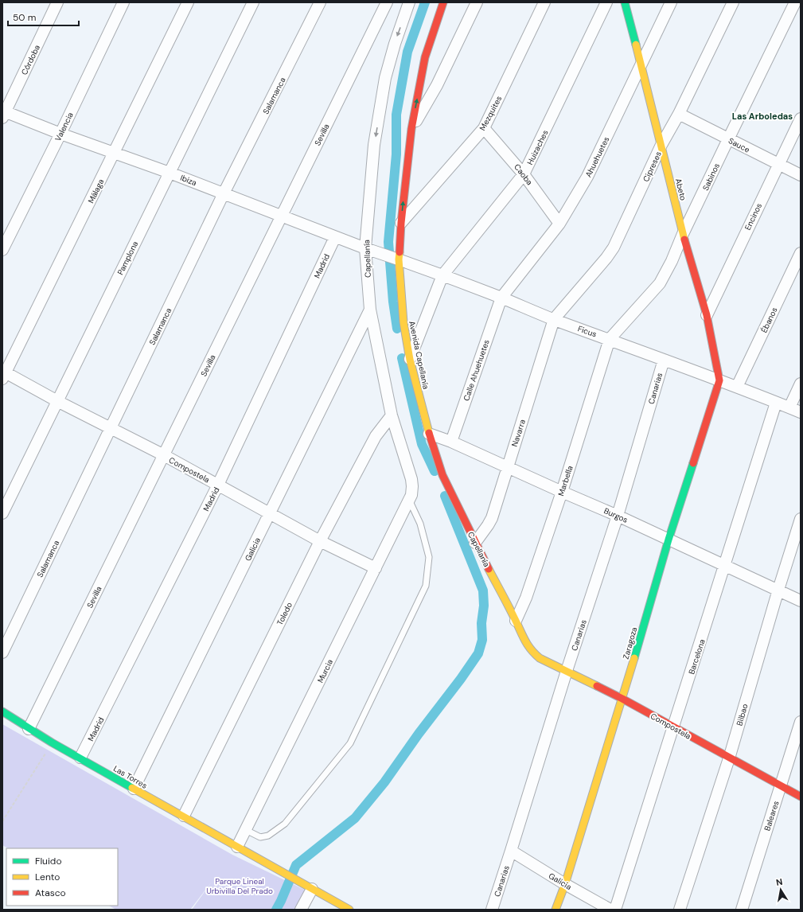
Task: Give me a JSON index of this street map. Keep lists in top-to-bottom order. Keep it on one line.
{"streets":{"street":["Córdoba","Salamanca","Mezquites","Valencia","Sevilla","Sauce","Huizaches","Ahuehuetes","Cipreses","Caoba","Sabinos","Ibiza","Abeto","Málaga","Encinos","Pamplona","Capellanía","Madrid","Ébanos","Ficus","Avenida Capellanía","Calle Ahuehuetes","Canarias","Navarra","Compostela","Marbella","Burgos","Galicia","Toledo","Zaragoza","Barcelona","Murcia","Bilbao","Las Torres","Baleares"]},"crossings":[["Córdoba","Ibiza"],["Salamanca","Ibiza"],["Salamanca","Compostela"],["Mezquites","Caoba"],["Valencia","Ibiza"],["Sevilla","Ibiza"],["Sevilla","Compostela"],["Sevilla","Las Torres"],["Sauce","Cipreses"],["Sauce","Sabinos"],["Sauce","Encinos"],["Huizaches","Caoba"],["Huizaches","Ficus"],["Huizaches","Avenida Capellanía"],["Ahuehuetes","Caoba"],["Ahuehuetes","Abeto"],["Ahuehuetes","Ficus"],["Ahuehuetes","Calle Ahuehuetes"],["Cipreses","Abeto"],["Cipreses","Ficus"],["Cipreses","Navarra"],["Sabinos","Abeto"],["Sabinos","Ficus"],["Sabinos","Marbella"],["Ibiza","Málaga"],["Ibiza","Pamplona"],["Ibiza","Capellanía"],["Ibiza","Madrid"],["Ibiza","Ficus"],["Abeto","Encinos"],["Abeto","Ficus"],["Abeto","Zaragoza"],["Málaga","Compostela"],["Pamplona","Compostela"],["Capellanía","Ficus"],["Capellanía","Avenida Capellanía"],["Capellanía","Navarra"],["Capellanía","Compostela"],["Capellanía","Marbella"],["Capellanía","Burgos"],["Capellanía","Galicia"],["Capellanía","Toledo"],["Capellanía","Murcia"],["Madrid","Compostela"],["Madrid","Las Torres"],["Ébanos","Ficus"],["Ficus","Avenida Capellanía"],["Ficus","Calle Ahuehuetes"],["Ficus","Canarias"],["Ficus","Navarra"],["Ficus","Marbella"],["Ficus","Zaragoza"],["Ficus","Barcelona"],["Avenida Capellanía","Burgos"],["Calle Ahuehuetes","Burgos"],["Canarias","Compostela"],["Canarias","Burgos"],["Canarias","Galicia"],["Navarra","Burgos"],["Compostela","Galicia"],["Compostela","Toledo"],["Compostela","Zaragoza"],["Compostela","Barcelona"],["Compostela","Murcia"],["Compostela","Bilbao"],["Compostela","Baleares"],["Marbella","Burgos"],["Burgos","Zaragoza"],["Burgos","Barcelona"],["Burgos","Bilbao"],["Galicia","Zaragoza"],["Galicia","Las Torres"],["Toledo","Las Torres"],["Murcia","Las Torres"]],"districts":["Las Arboledas"],"parks":["Parque Lineal Urbivilla Del Prado"],"legend":["Fluido","Lento","Atasco"],"scale_bar":"50 m","north":"top"}
